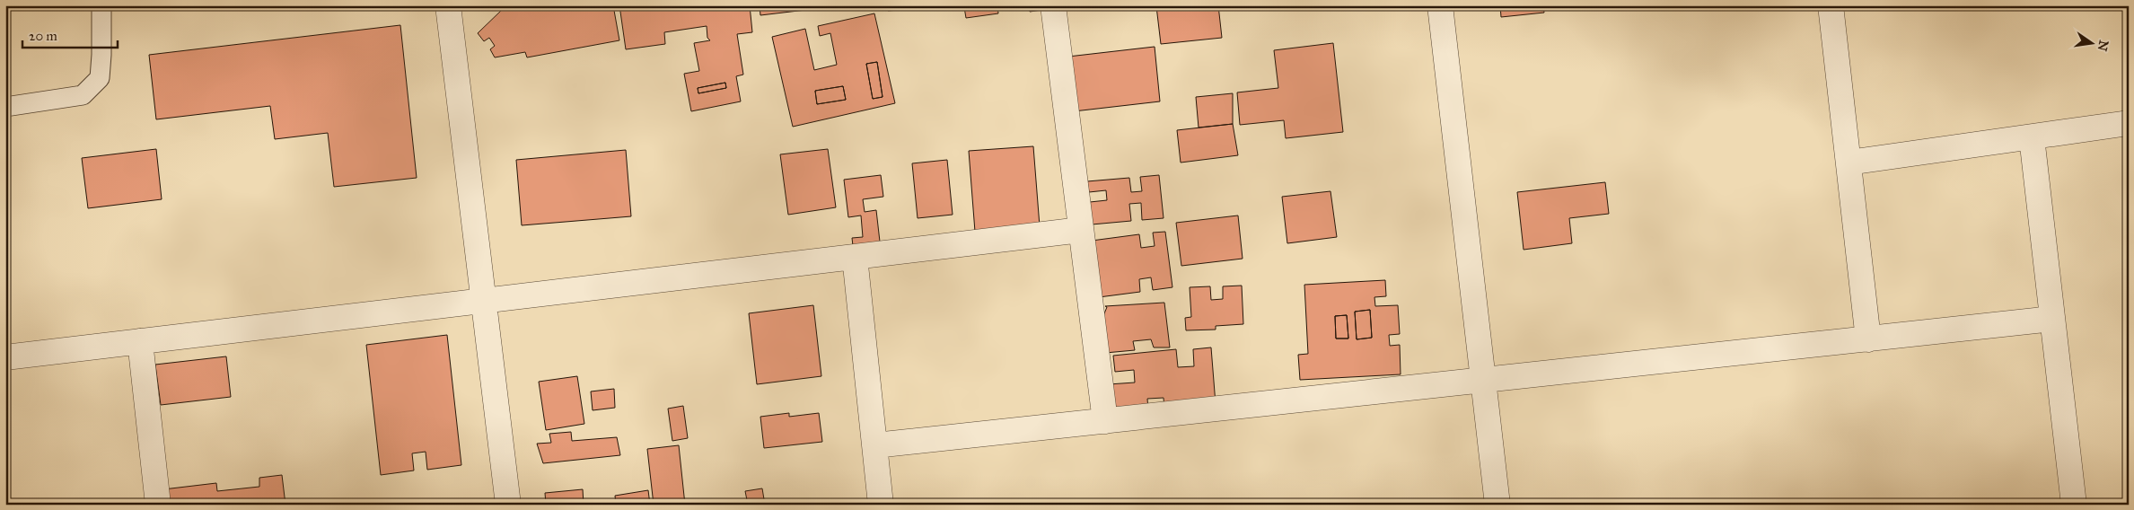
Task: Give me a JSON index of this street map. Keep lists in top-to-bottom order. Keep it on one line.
{"scale_bar":"20 m","north":"right"}
